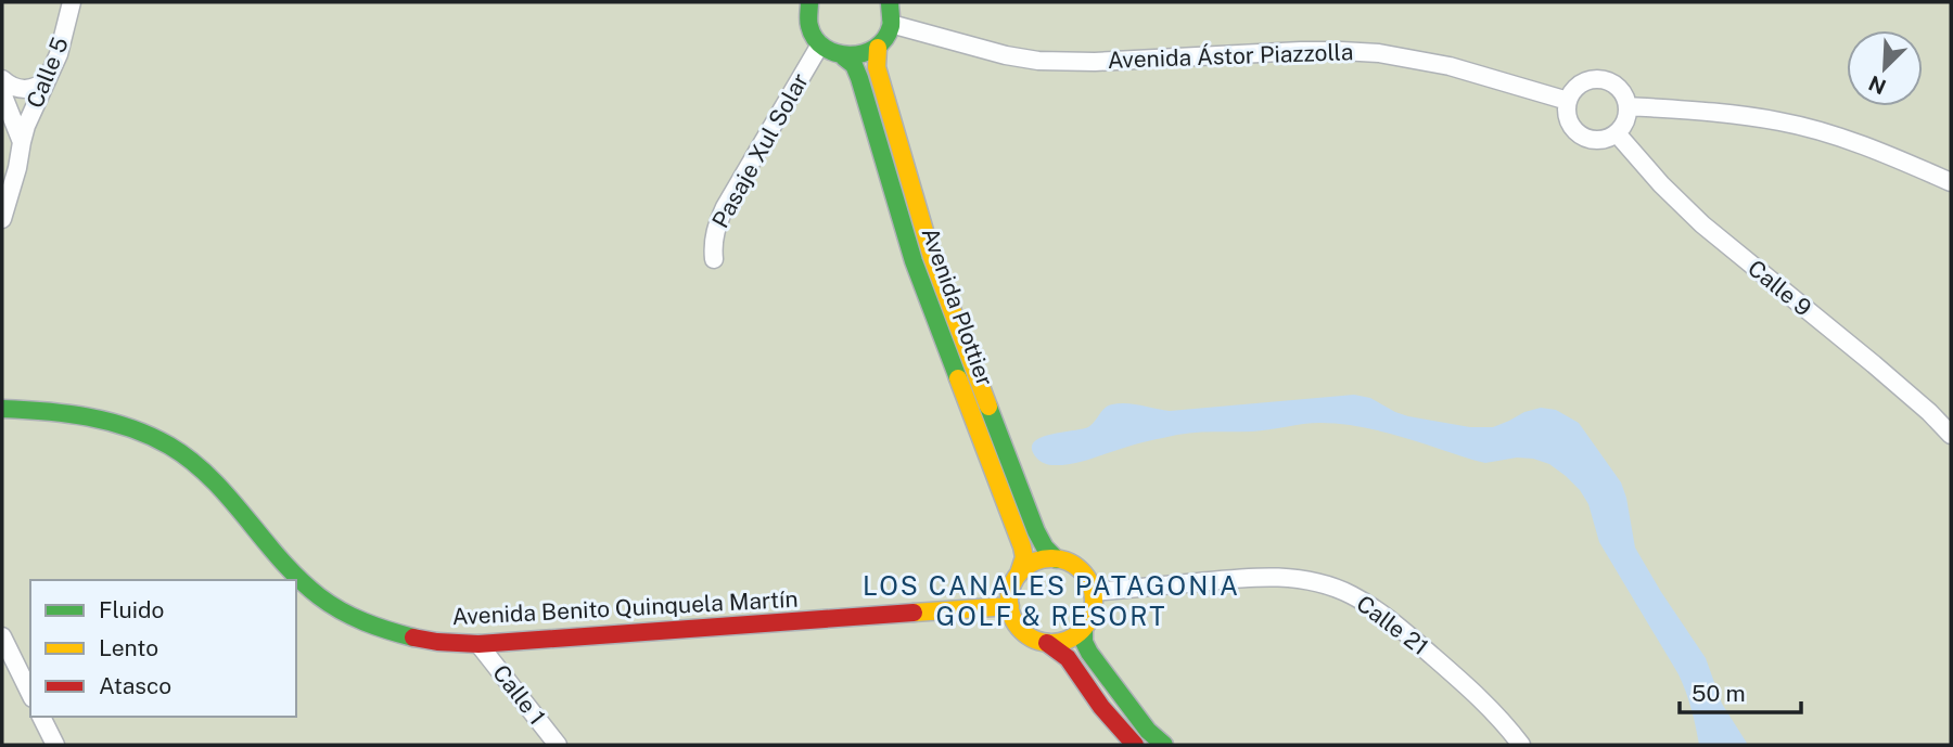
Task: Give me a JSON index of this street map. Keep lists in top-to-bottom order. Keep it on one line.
{"streets":{"street":["Avenida Ástor Piazzolla","Calle 5","Pasaje Xul Solar","Calle 9","Avenida Plottier","Avenida Benito Quinquela Martín","Calle 21","Calle 1"]},"crossings":[["Avenida Ástor Piazzolla","Calle 9"],["Avenida Plottier","Avenida Benito Quinquela Martín"],["Avenida Plottier","Calle 21"],["Avenida Benito Quinquela Martín","Calle 21"],["Avenida Benito Quinquela Martín","Calle 1"]],"districts":["LOS CANALES PATAGONIA GOLF & RESORT"],"legend":["Fluido","Lento","Atasco"],"scale_bar":"50 m","north":"bottom left"}
